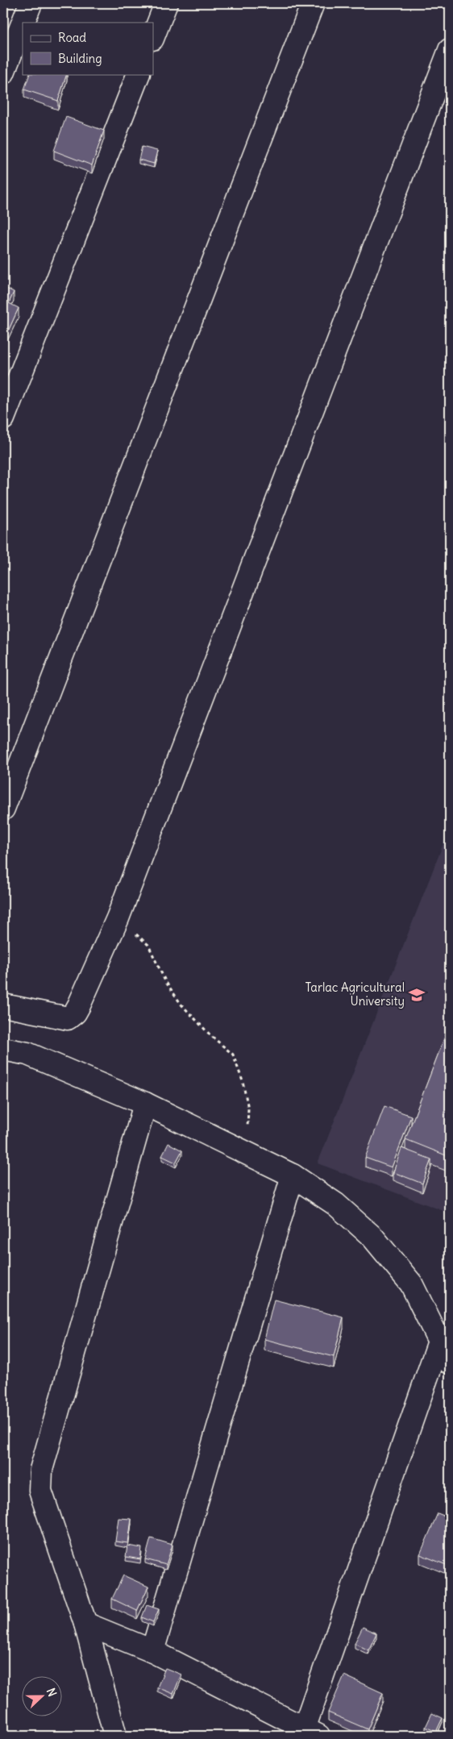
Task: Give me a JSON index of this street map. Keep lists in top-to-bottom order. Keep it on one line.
{"places":{"school or university":["Tarlac Agricultural University"]},"legend":["Road","Building"],"north":"right"}
